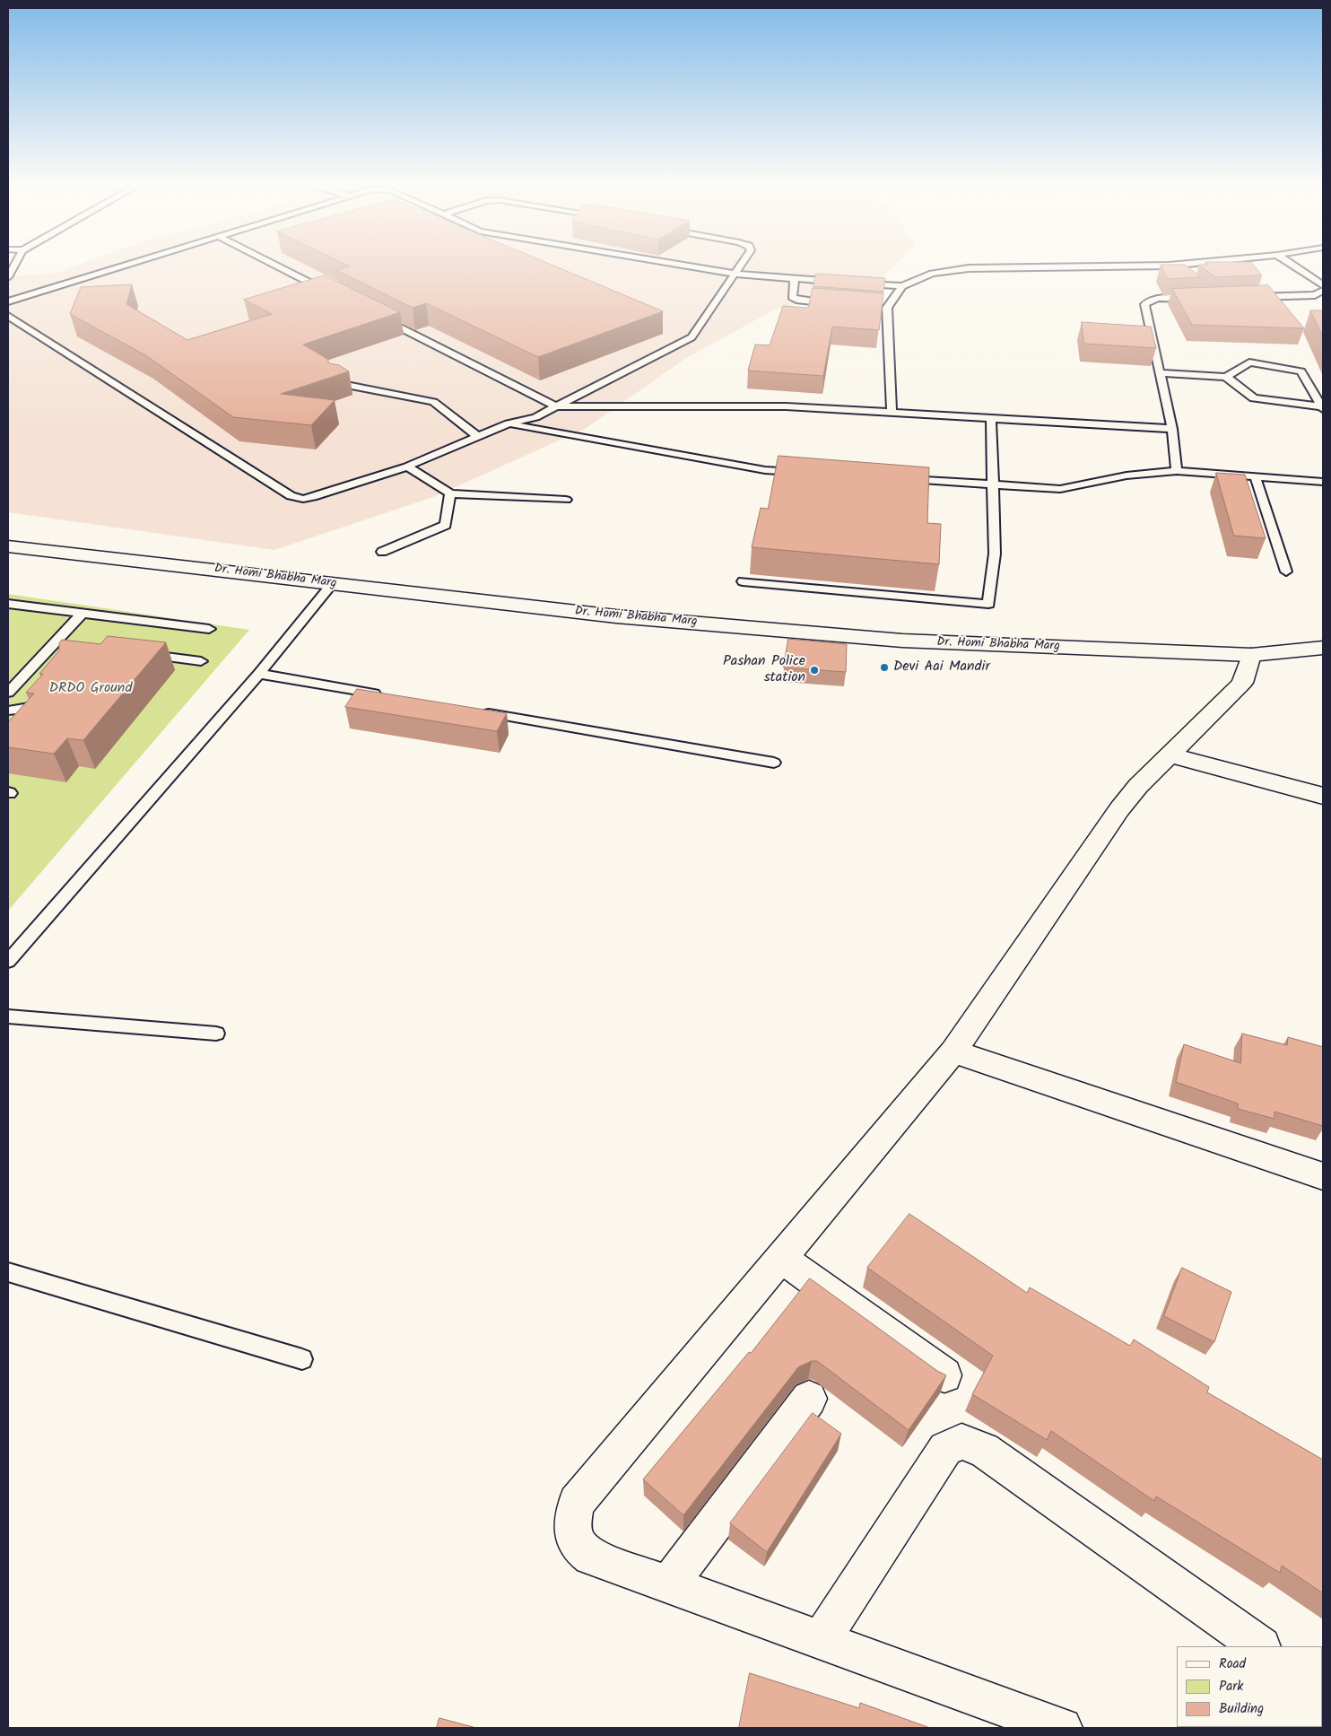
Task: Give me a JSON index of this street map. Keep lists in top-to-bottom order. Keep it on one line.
{"streets":{"street":["Dr. Homi Bhabha Marg"]},"parks":["DRDO Ground"],"places":["Devi Aai Mandir","Pashan Police station"],"legend":["Road","Park","Building"]}
